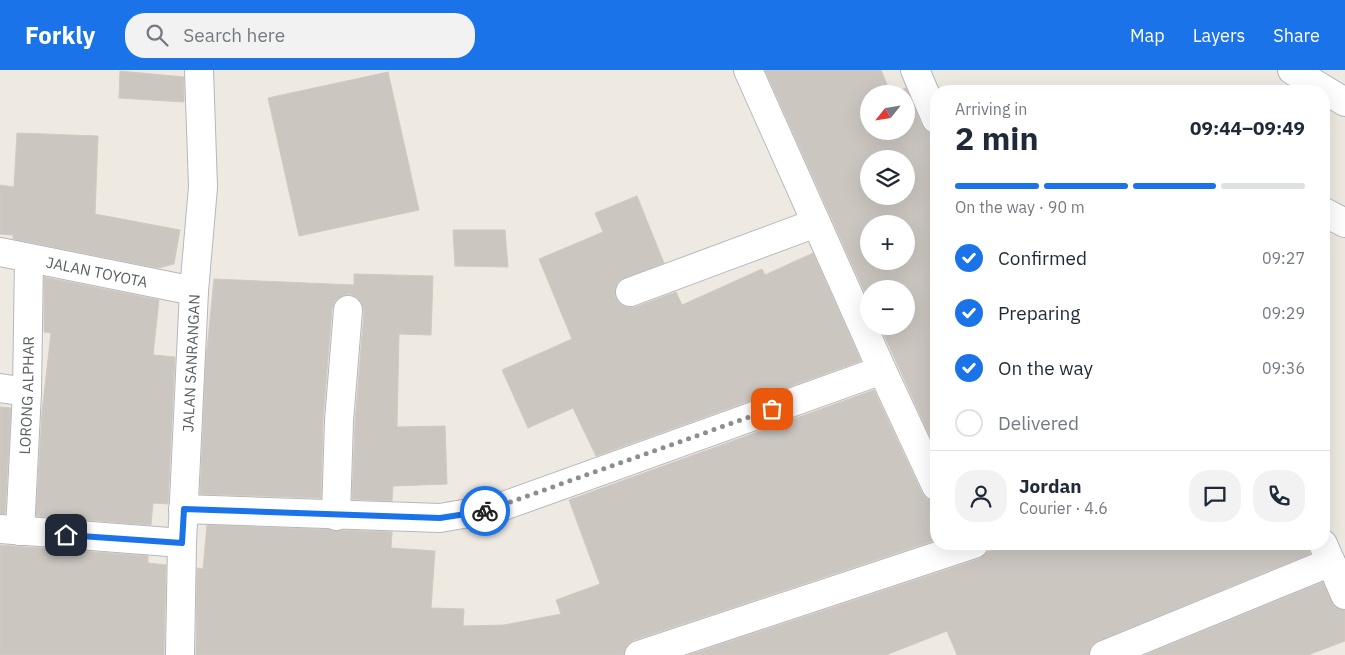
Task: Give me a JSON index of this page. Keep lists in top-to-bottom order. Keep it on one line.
{"streets":{"street":["JALAN TOYOTA","JALAN SANRANGAN","LORONG ALPHAR"]},"crossings":[["JALAN TOYOTA","JALAN SANRANGAN"],["JALAN TOYOTA","LORONG ALPHAR"]],"north":"bottom left","page":{"header":"Forkly","search":"Search here","nav":["Map","Layers","Share"],"map_buttons":["+","−"],"heading":["2 min","Arriving in","09:44–09:49"],"panel":["Jordan","Courier · 4.6"],"bar":"On the way · 90 m","list":[["Confirmed","09:27"],["Preparing","09:29"],["On the way","09:36"],"Delivered"]}}
